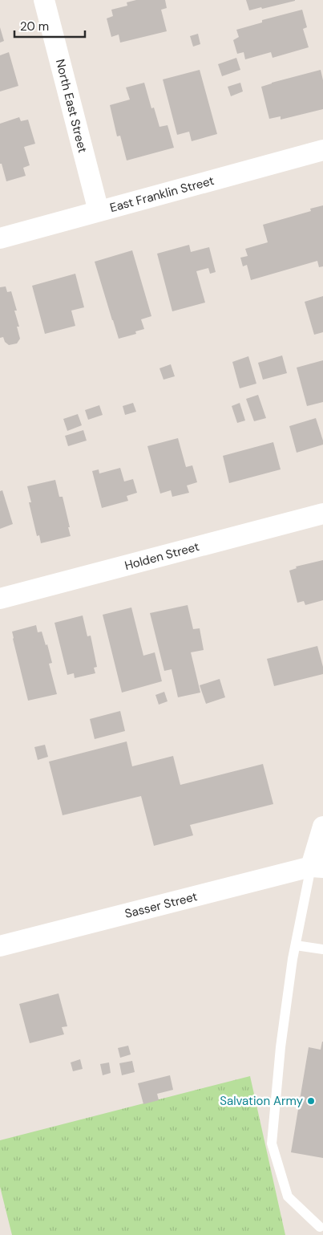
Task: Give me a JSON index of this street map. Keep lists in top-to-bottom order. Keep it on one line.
{"streets":{"street":["North East Street","East Franklin Street","Holden Street","Sasser Street"]},"crossings":[["North East Street","East Franklin Street"]],"places":["Salvation Army"],"scale_bar":"20 m"}
